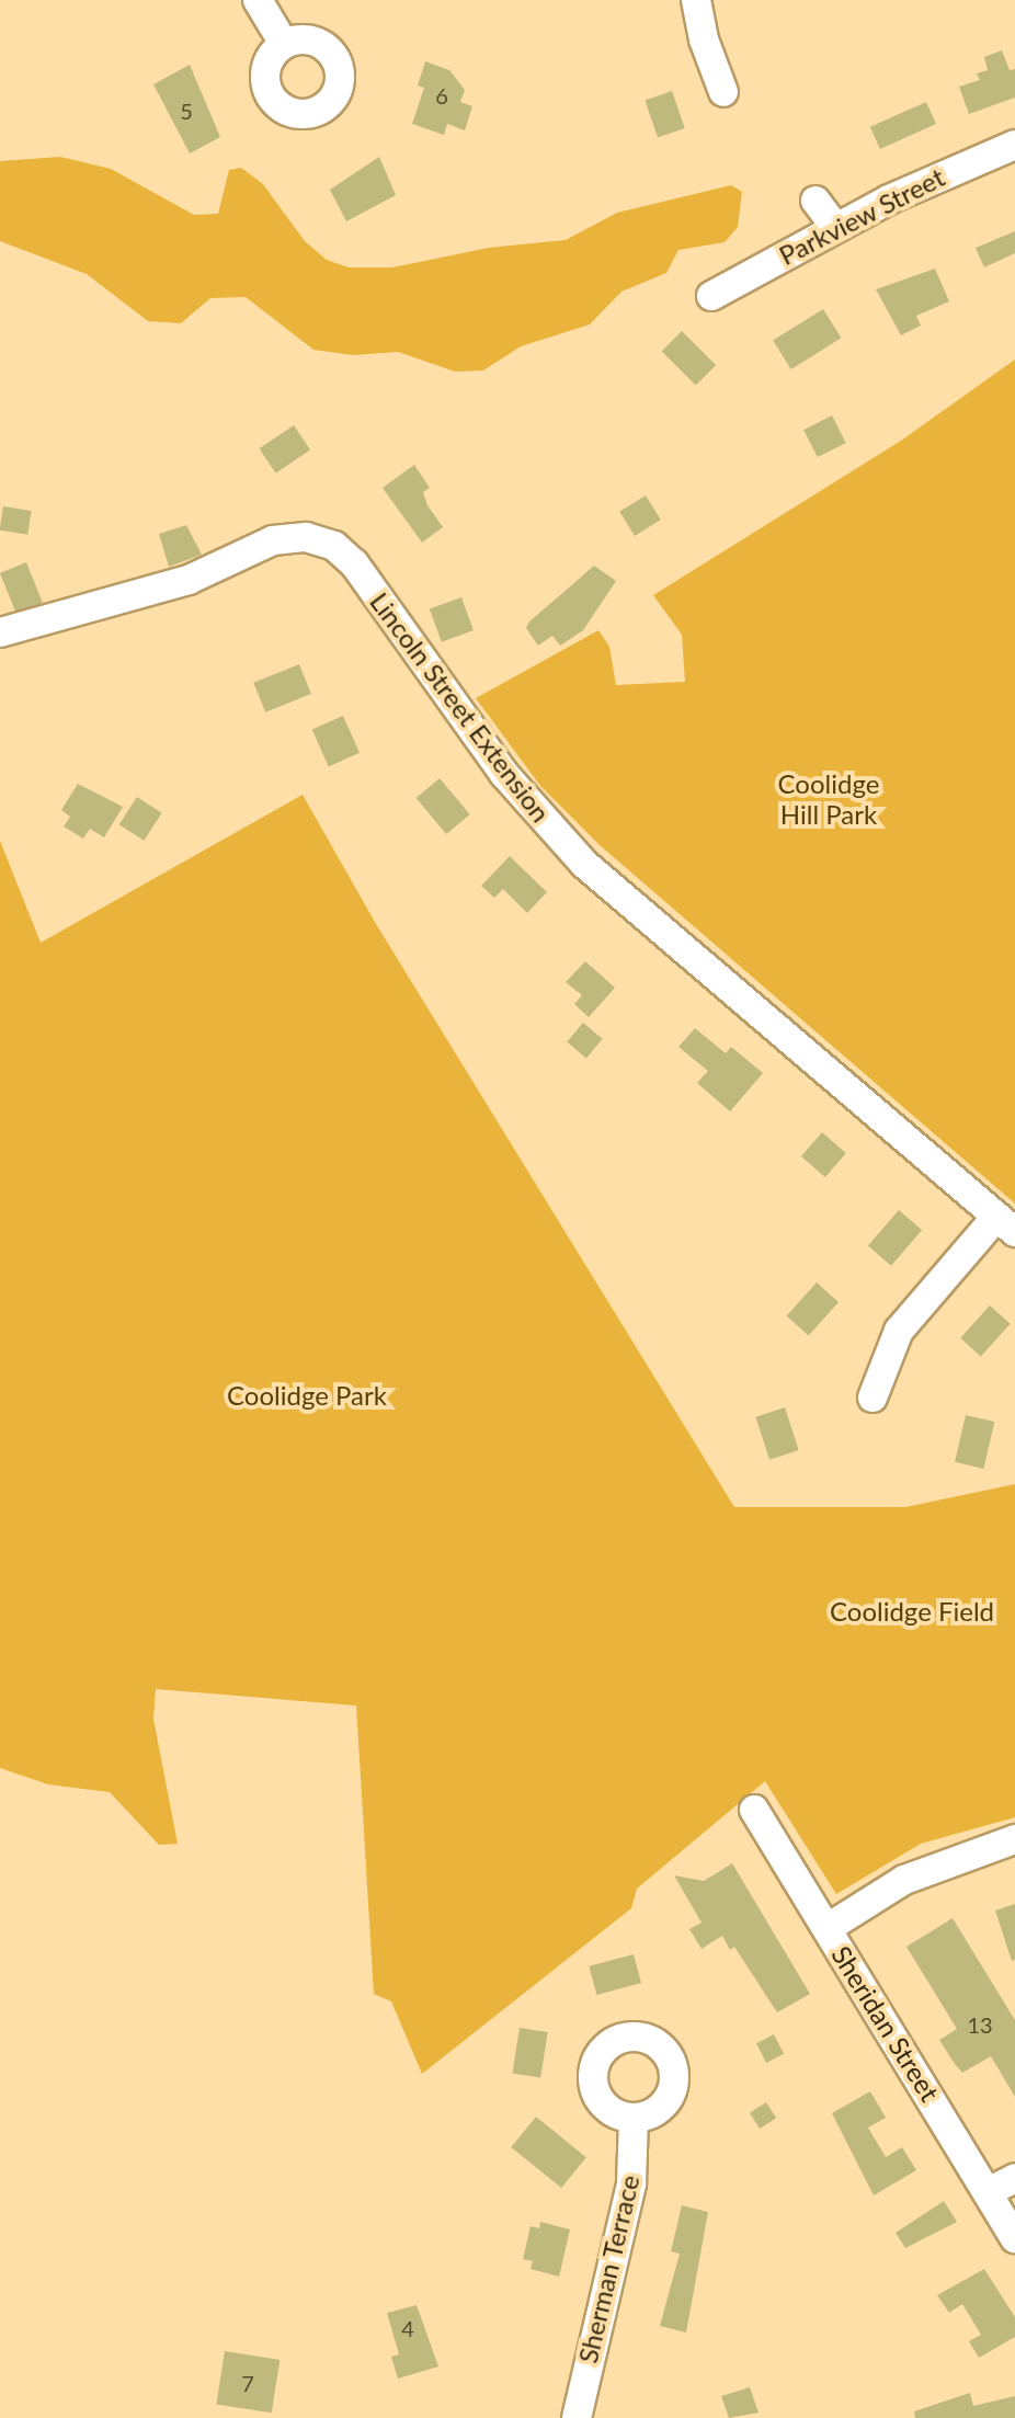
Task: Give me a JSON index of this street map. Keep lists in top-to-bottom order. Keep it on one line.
{"streets":{"street":["Parkview Street","Lincoln Street Extension","Sheridan Street","Sherman Terrace"]},"parks":["Coolidge Hill Park","Coolidge Park","Coolidge Field"],"house_numbers":["6","5","13","4","7"]}
